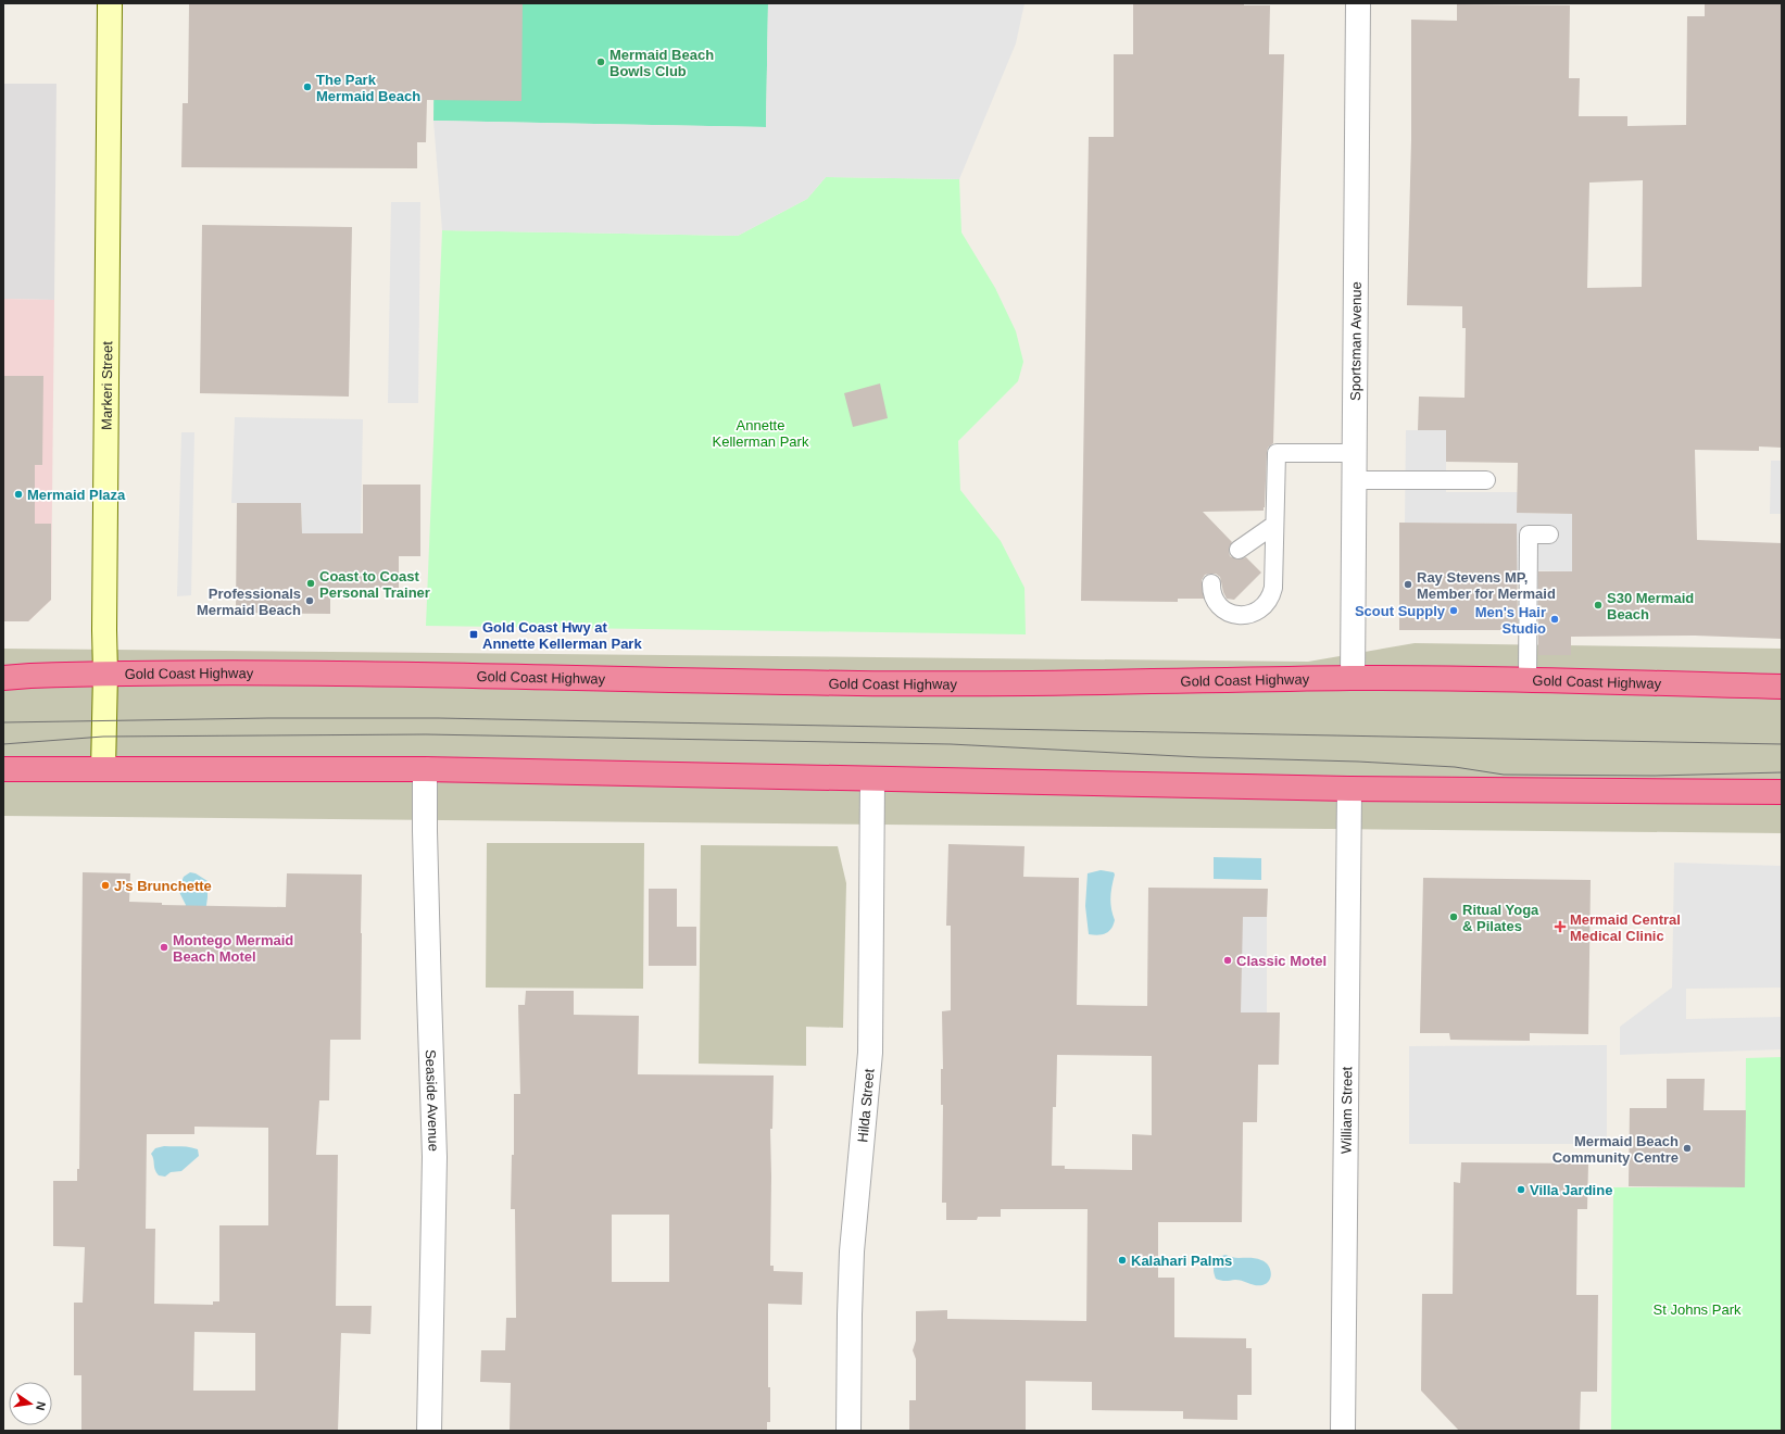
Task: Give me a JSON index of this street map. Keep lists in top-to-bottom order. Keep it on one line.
{"streets":{"highway":["Gold Coast Highway"],"main road":["Markeri Street"],"street":["Sportsman Avenue","Seaside Avenue","Hilda Street","William Street"]},"crossings":[["Sportsman Avenue","Gold Coast Highway"],["Markeri Street","Gold Coast Highway"]],"parks":["Annette Kellerman Park","St Johns Park"],"places":{"other":["Mermaid Beach Bowls Club","The Park Mermaid Beach","Mermaid Plaza","Coast to Coast Personal Trainer","Ray Stevens MP, Member for Mermaid","Professionals Mermaid Beach","S30 Mermaid Beach","Scout Supply","Men's Hair Studio","J's Brunchette","Ritual Yoga & Pilates","Montego Mermaid Beach Motel","Classic Motel","Mermaid Beach Community Centre","Villa Jardine","Kalahari Palms"],"transit":["Gold Coast Hwy at Annette Kellerman Park"],"health":["Mermaid Central Medical Clinic"]},"north":"right"}
